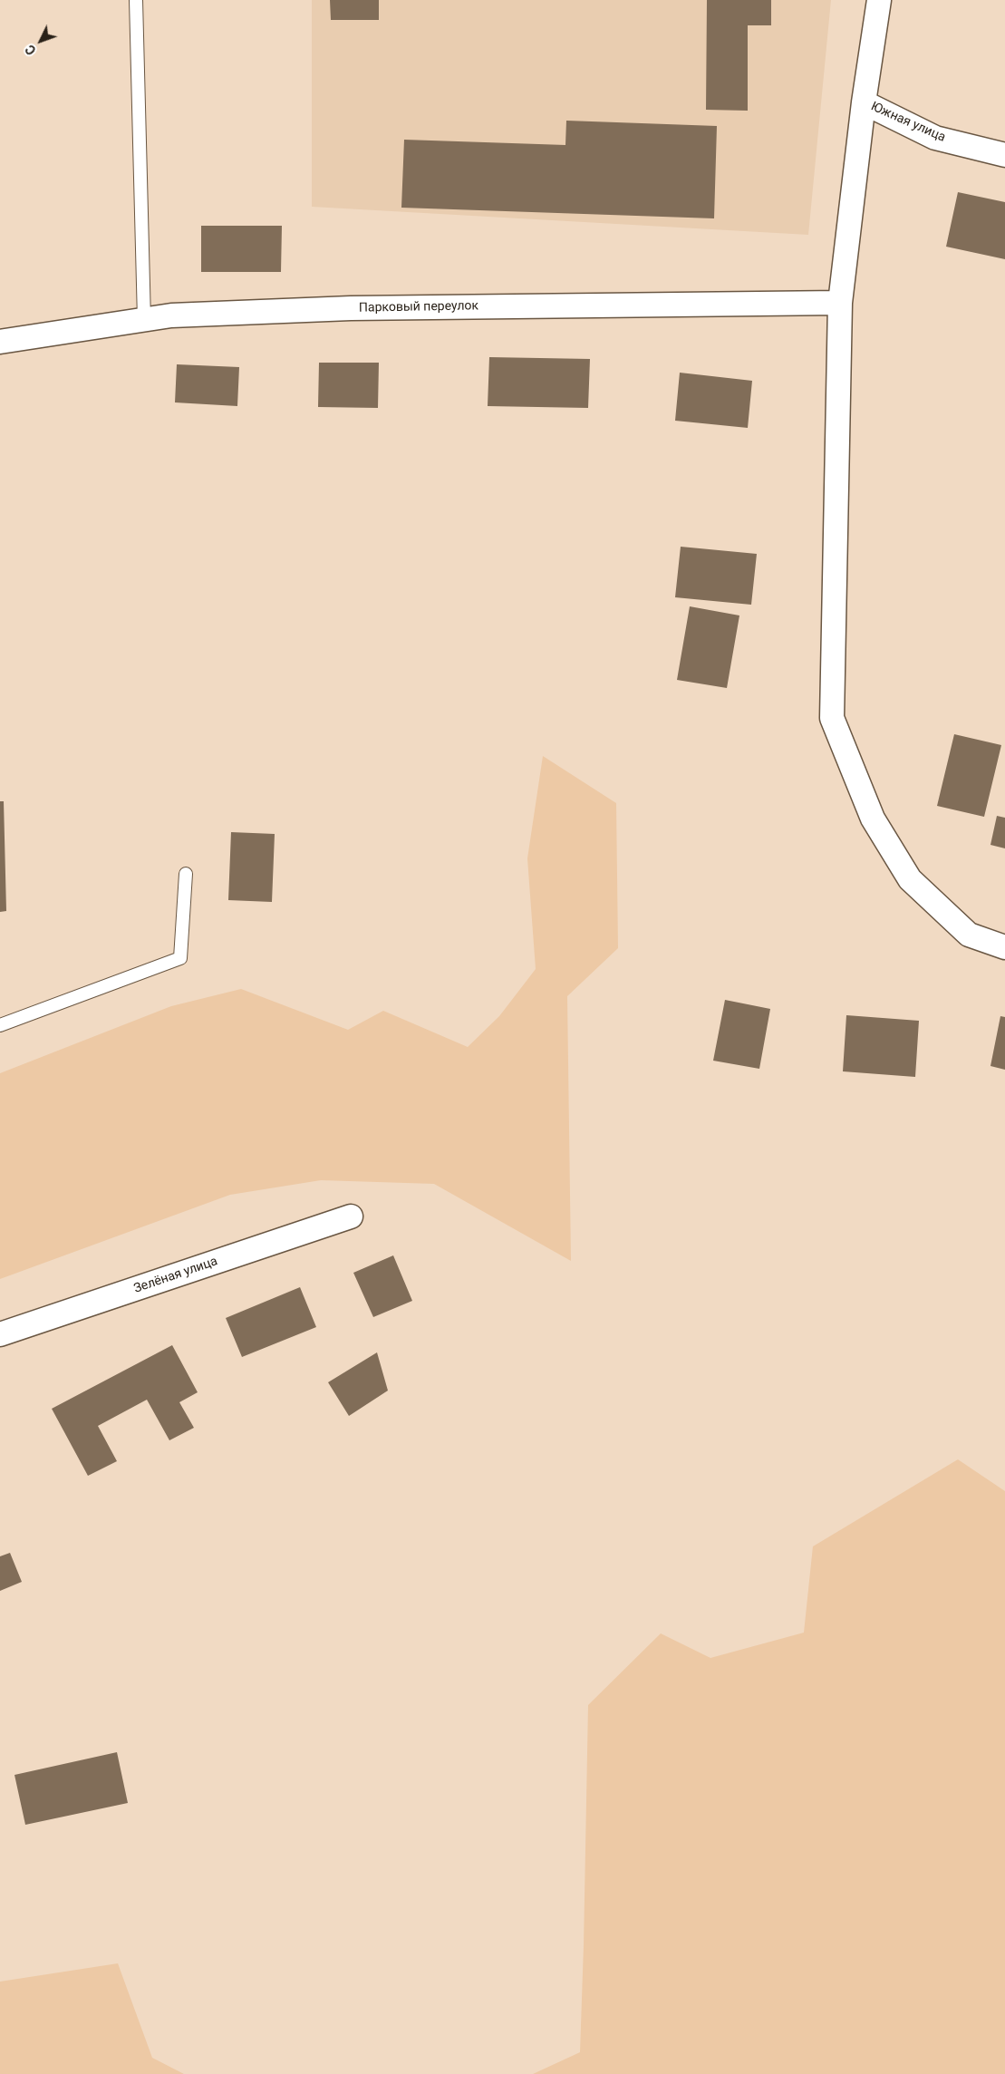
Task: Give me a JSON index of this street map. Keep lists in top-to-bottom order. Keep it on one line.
{"streets":{"street":["Южная улица","Парковый переулок","Зелёная улица"]},"north":"bottom left"}
